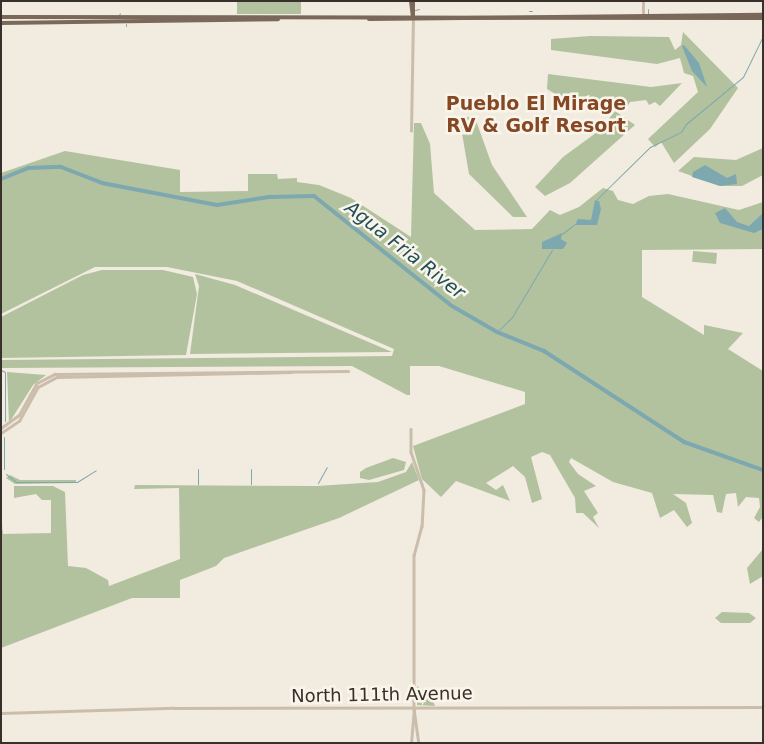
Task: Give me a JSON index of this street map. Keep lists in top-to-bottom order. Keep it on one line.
{"streets":{"street":["North 111th Avenue"]},"districts":["Pueblo El Mirage RV & Golf Resort"],"water":["Agua Fria River"]}
